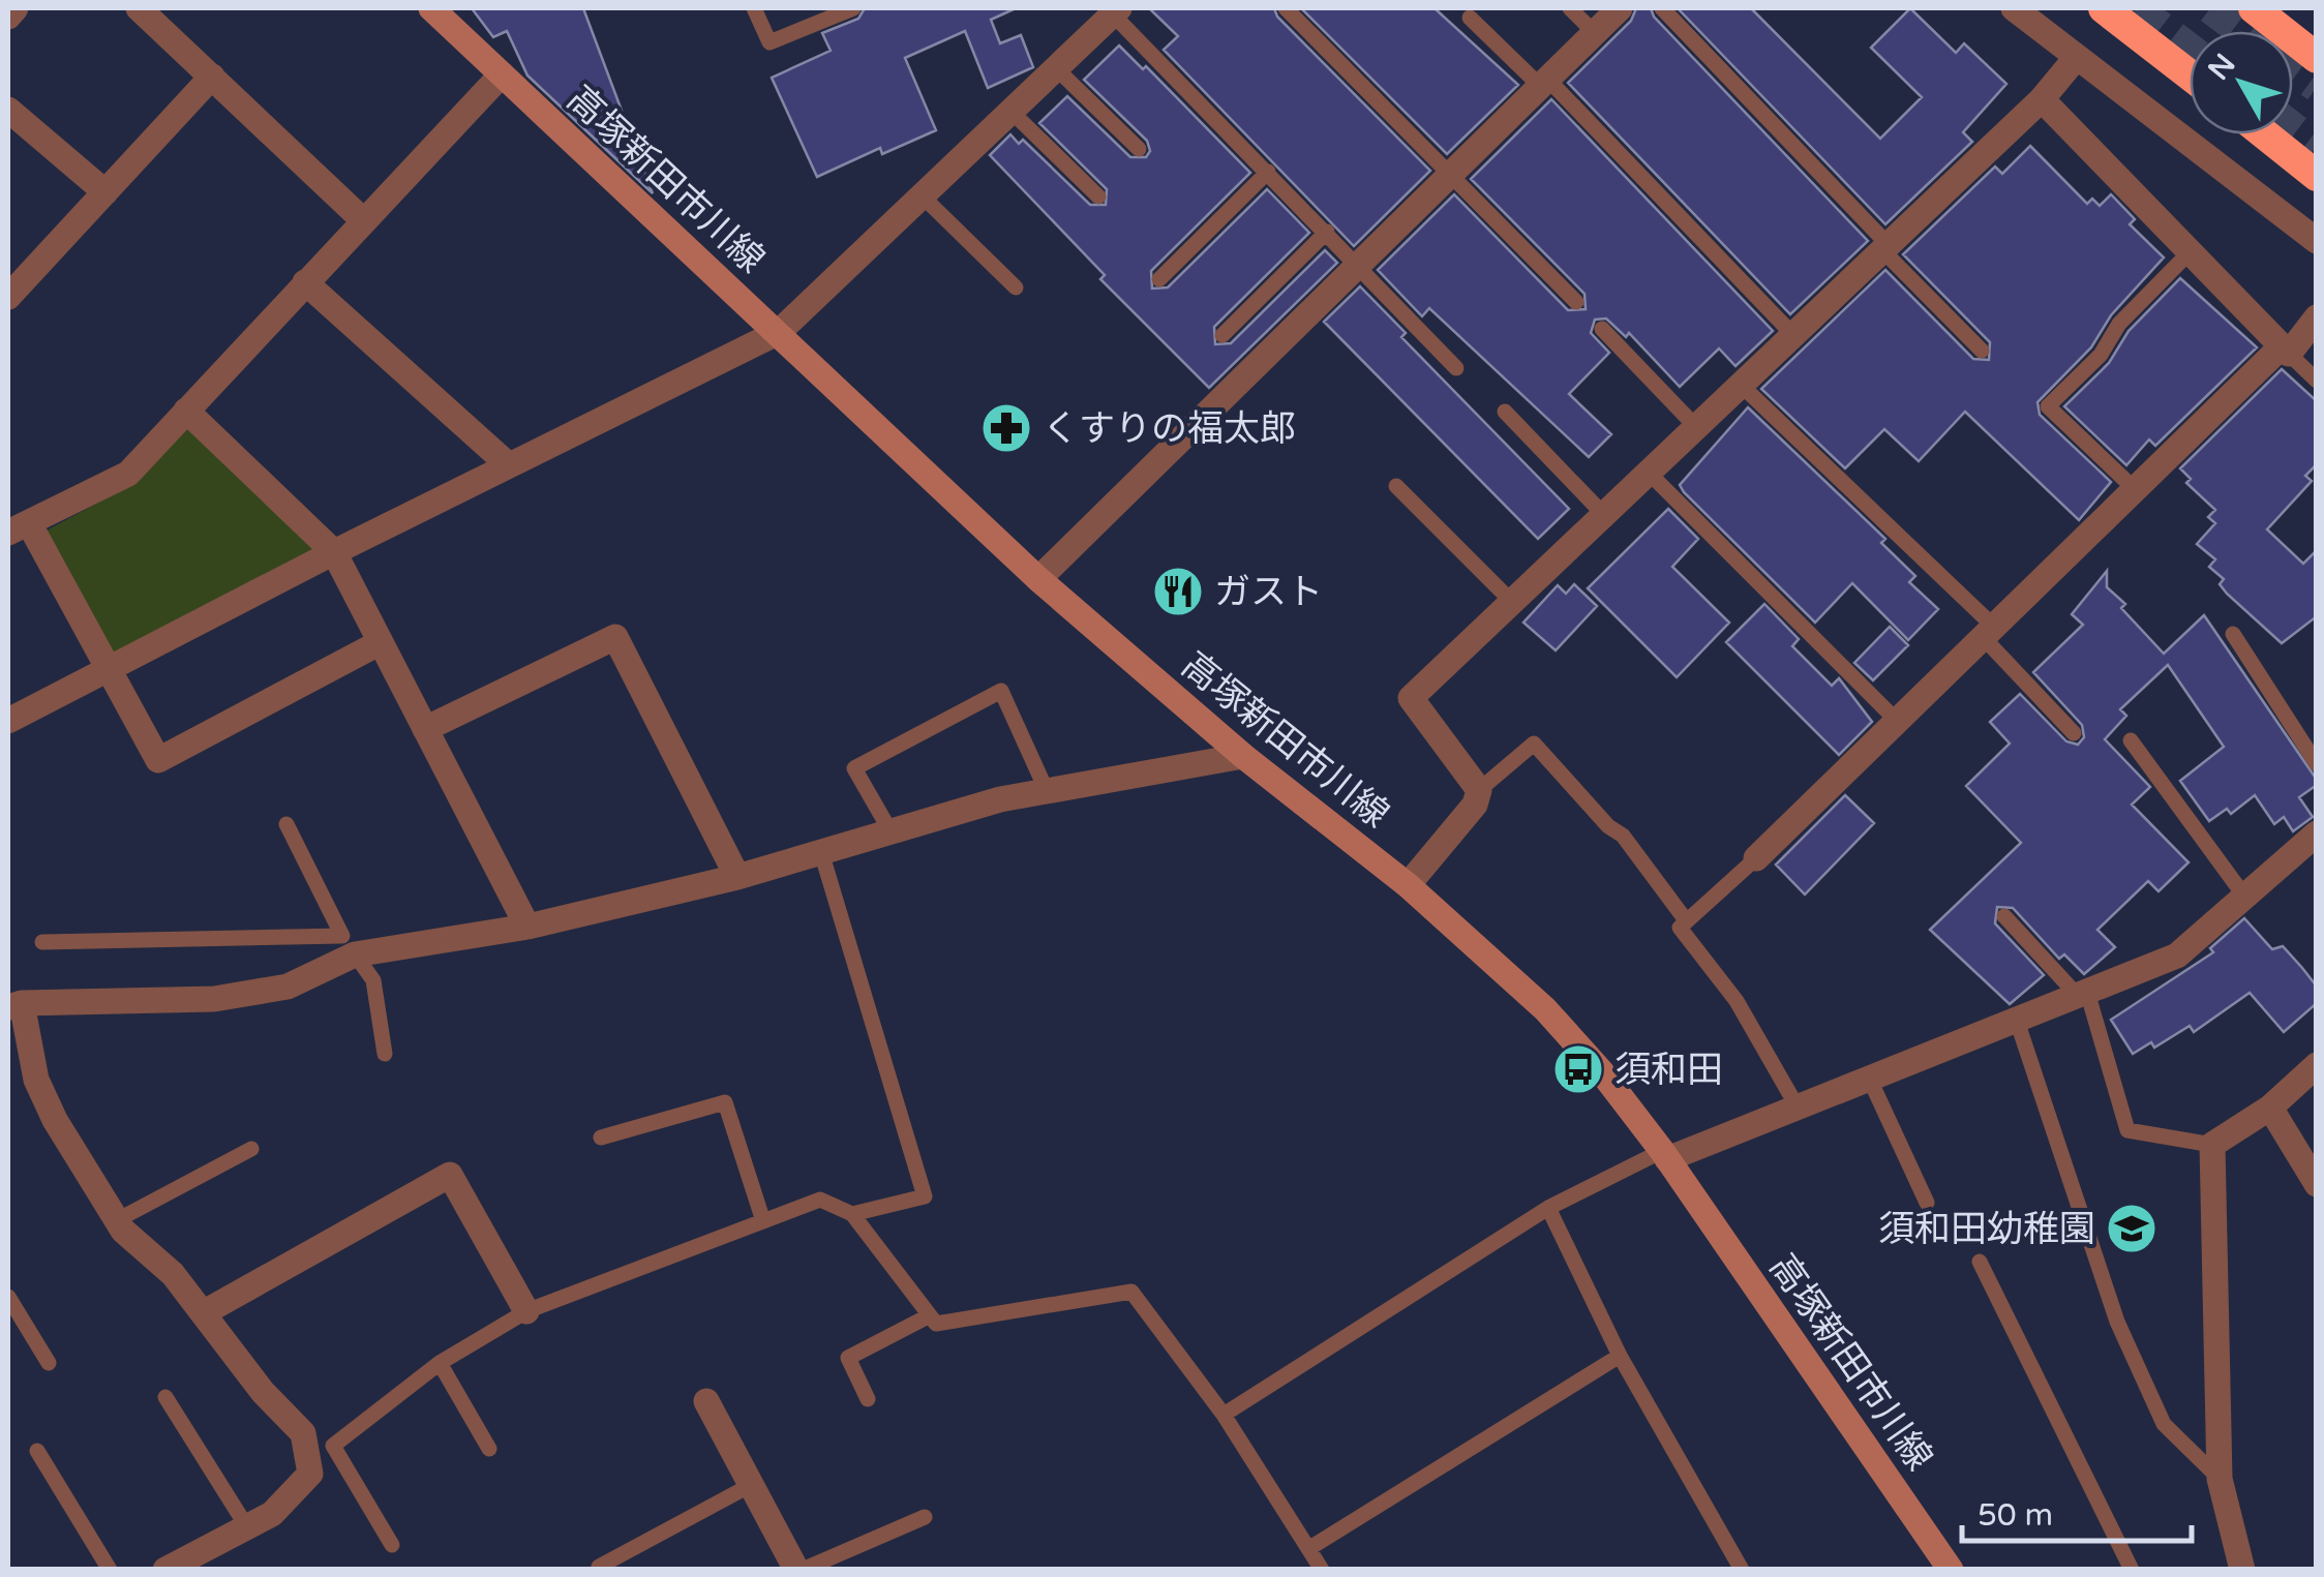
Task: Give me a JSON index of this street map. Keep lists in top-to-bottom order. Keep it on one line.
{"streets":{"main road":["高塚新田市川線"]},"places":{"pharmacy":["くすりの福太郎"],"restaurant":["ガスト"],"bus stop":["須和田"],"school or university":["須和田幼稚園"]},"scale_bar":"50 m","north":"top left"}
